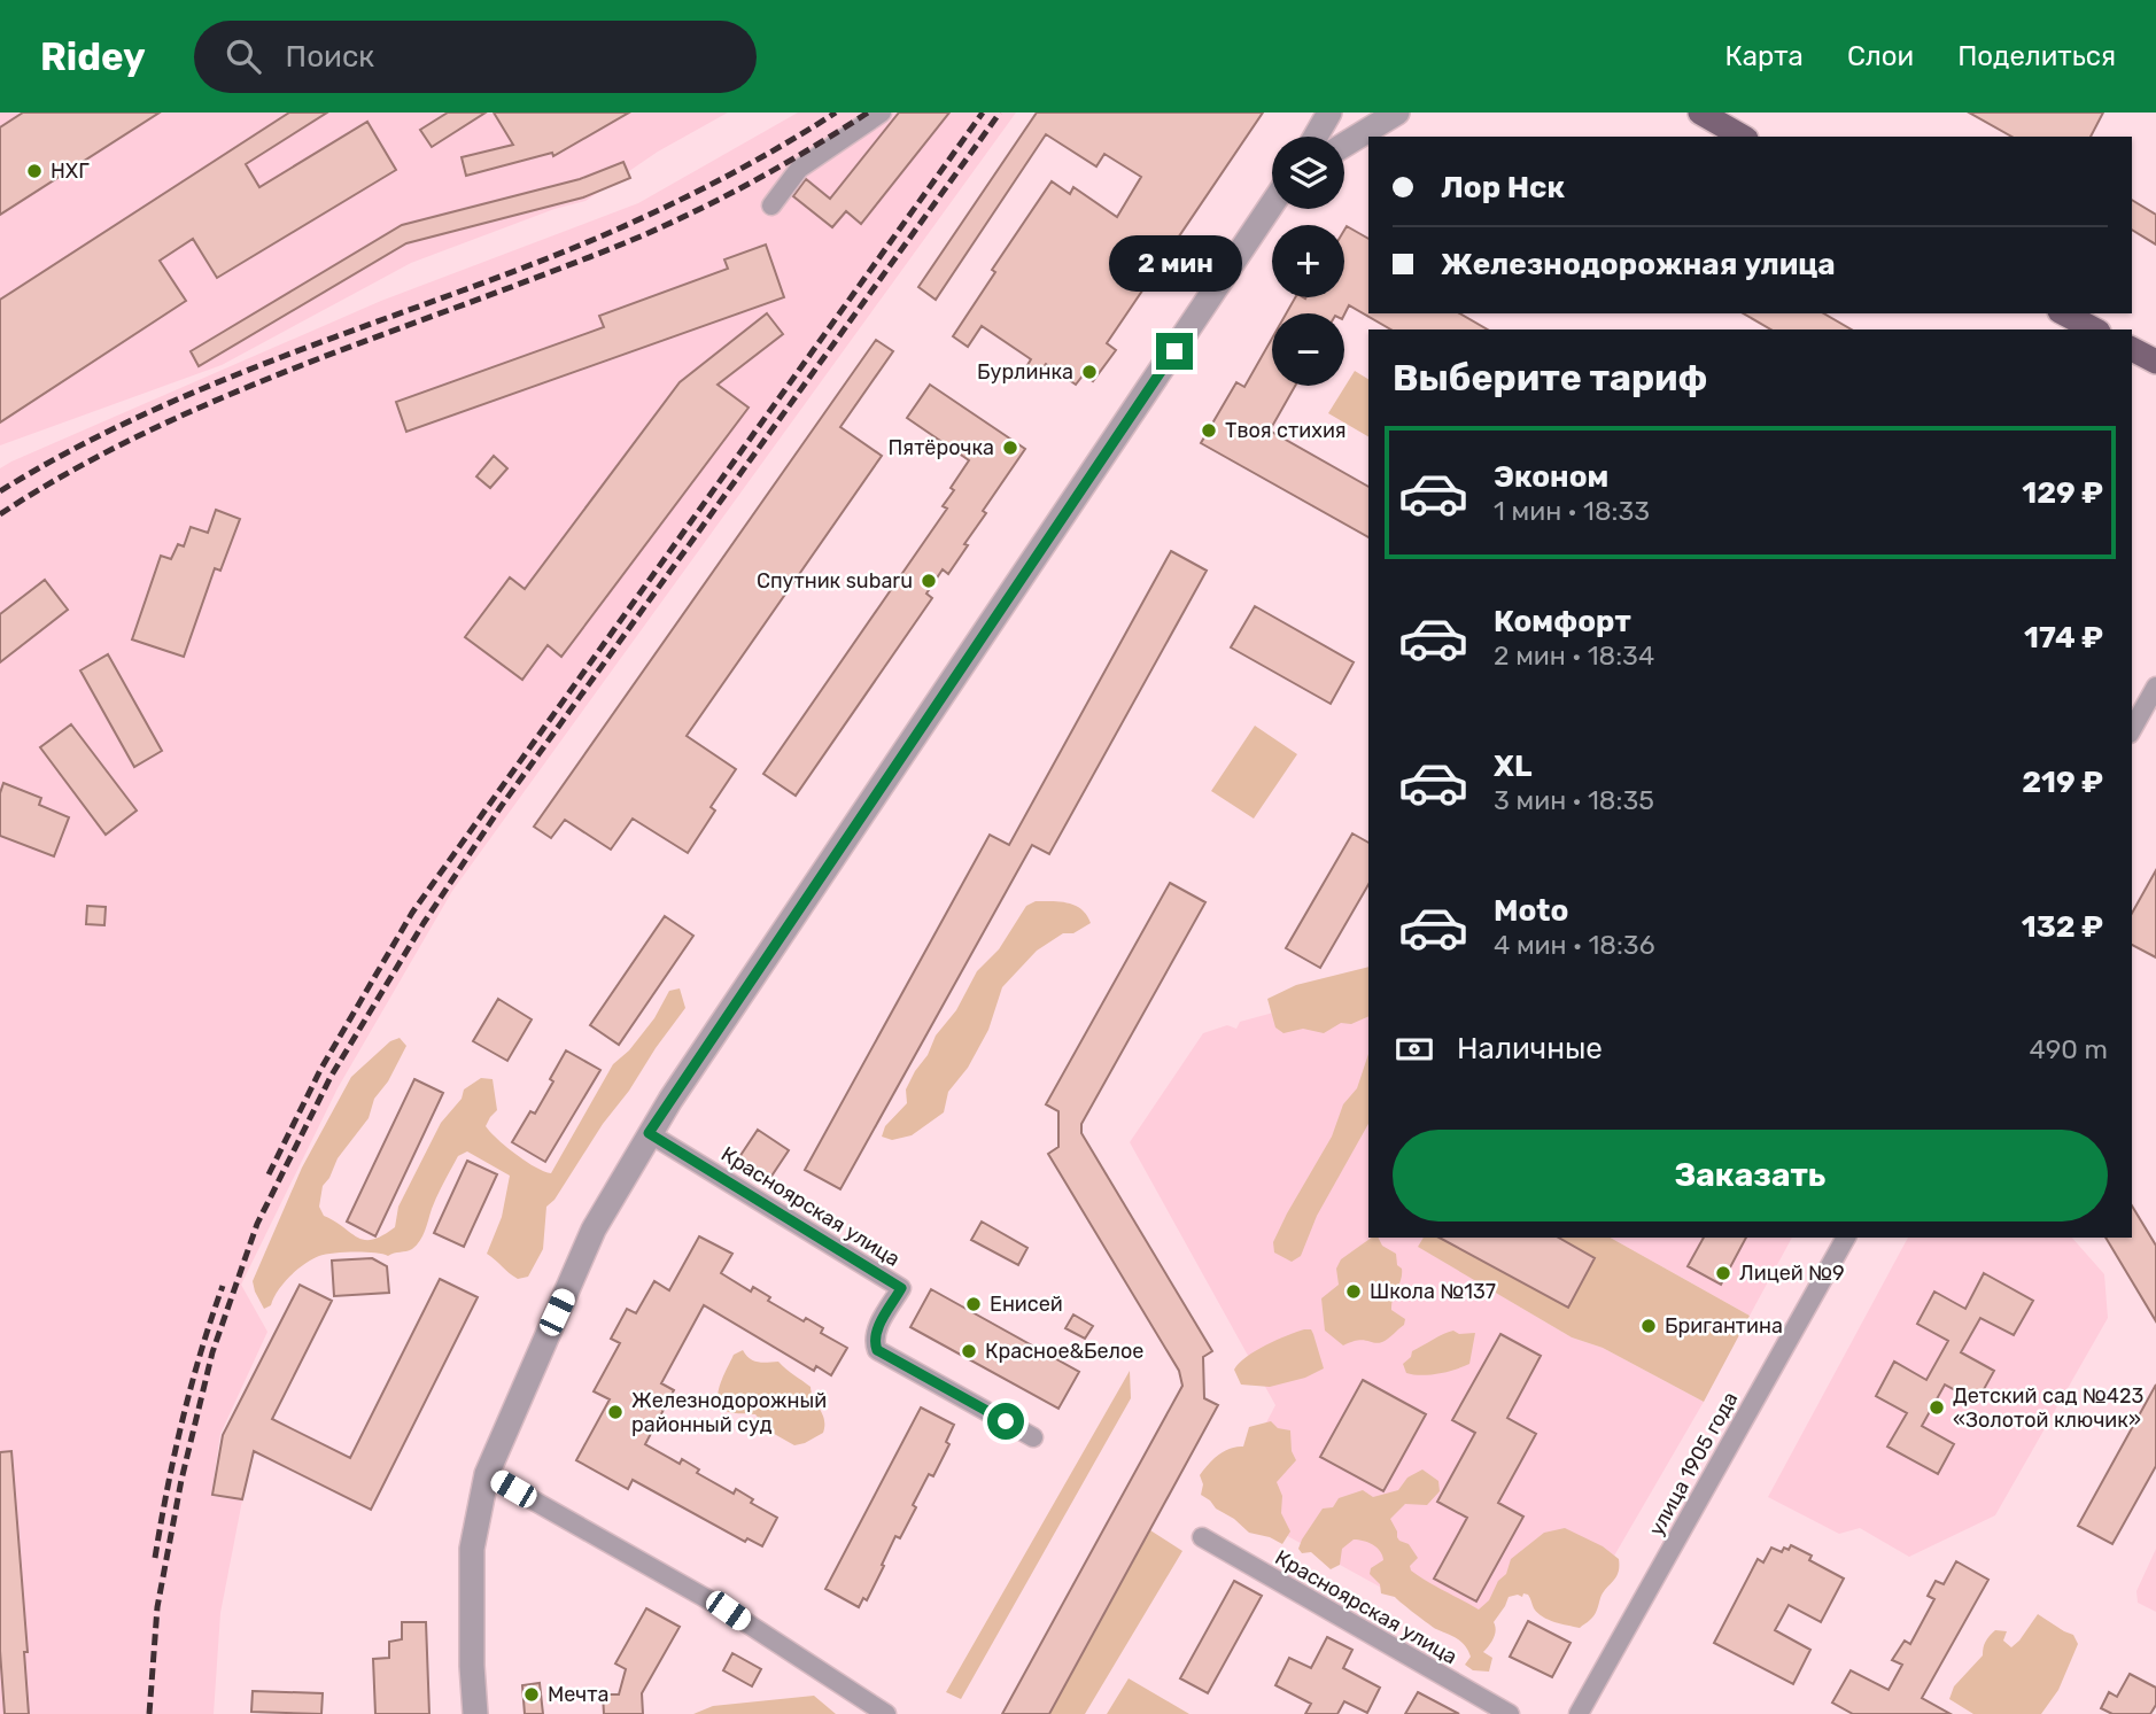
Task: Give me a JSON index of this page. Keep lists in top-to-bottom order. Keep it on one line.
{"streets":{"street":["Красноярская улица","улица 1905 года"]},"places":["НХГ","Бурлинка","Твоя стихия","Пятёрочка","Спутник subaru","Лицей №9","Школа №137","Енисей","Бригантина","Красное&Белое","Детский сад №423 «Золотой ключик»","Железнодорожный районный суд","Мечта"],"page":{"header":"Ridey","search":"Поиск","nav":["Карта","Слои","Поделиться"],"map_buttons":["+","−"],"banner":["Лор Нск","Железнодорожная улица"],"bubble":"2 мин","heading":"Выберите тариф","list":[{"name":"Эконом","note":"1 мин · 18:33","value":"129 ₽"},{"name":"Комфорт","note":"2 мин · 18:34","value":"174 ₽"},{"name":"XL","note":"3 мин · 18:35","value":"219 ₽"},{"name":"Moto","note":"4 мин · 18:36","value":"132 ₽"}],"pay":["Наличные","490 m"],"buttons":"Заказать"}}
